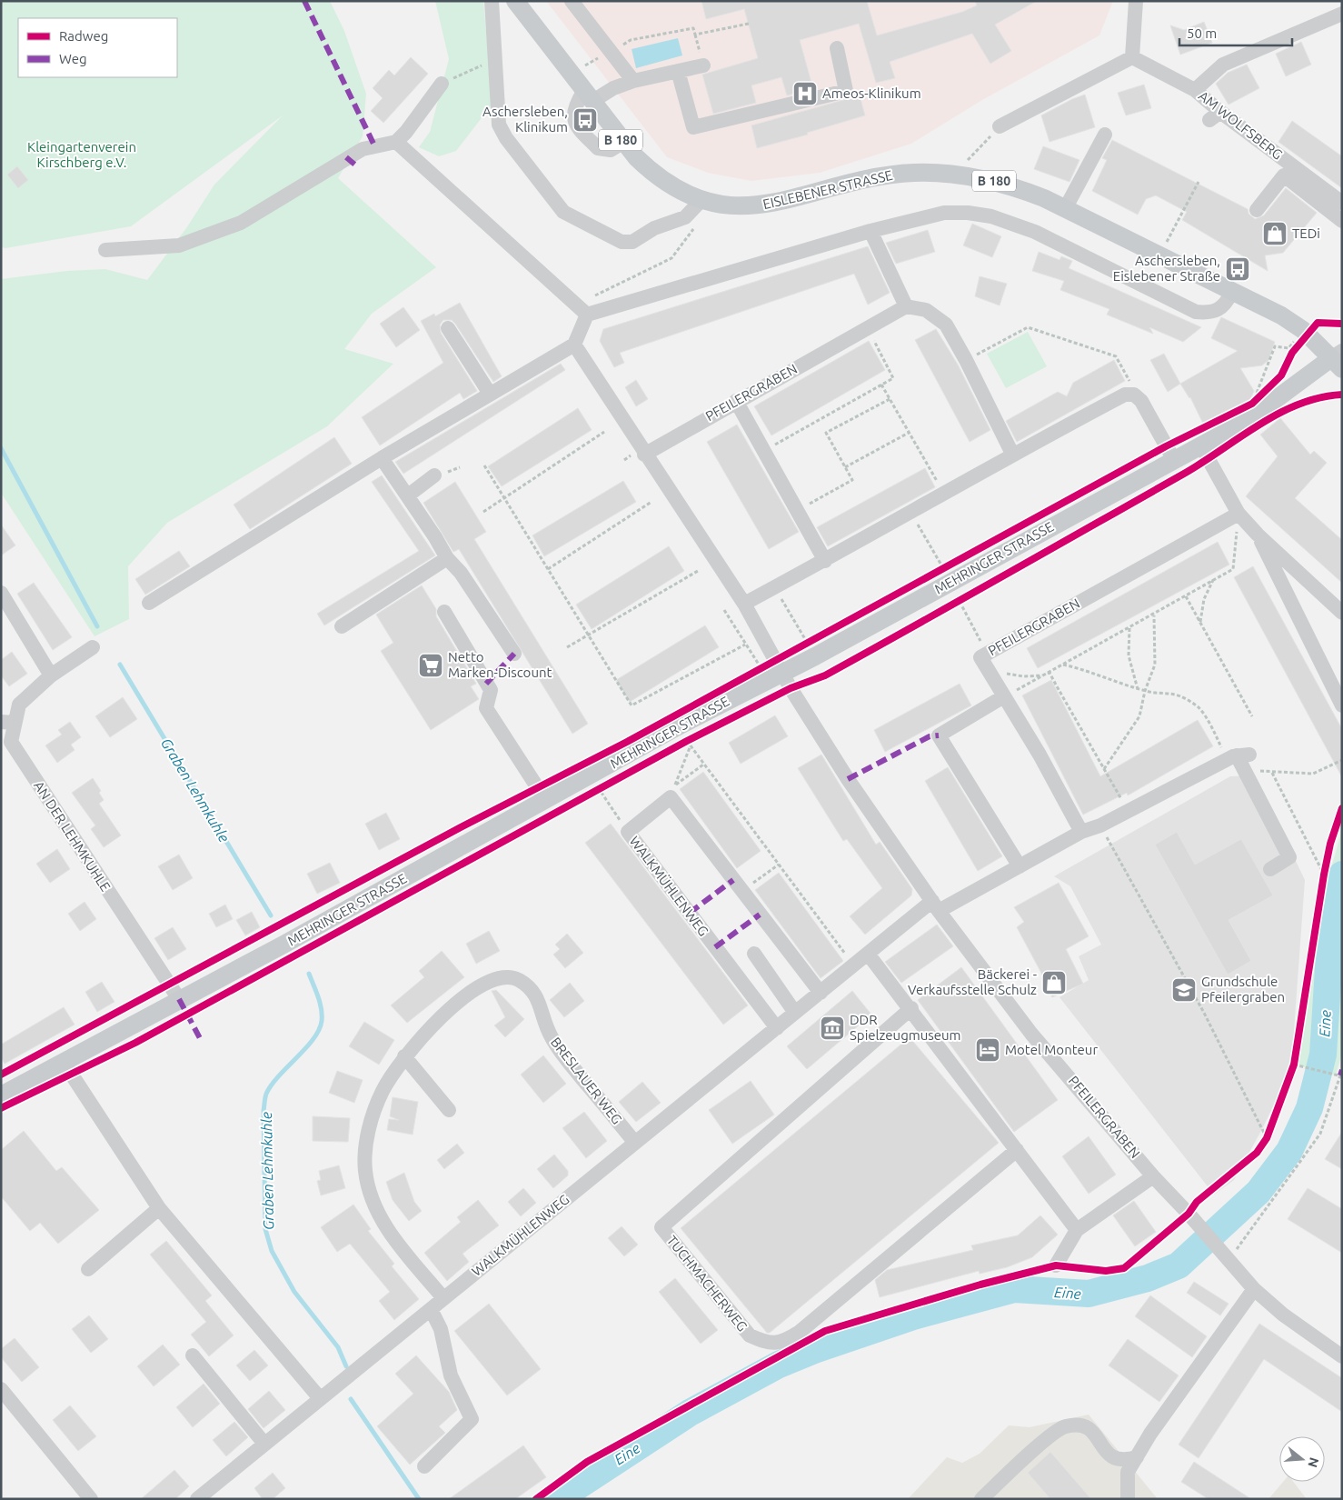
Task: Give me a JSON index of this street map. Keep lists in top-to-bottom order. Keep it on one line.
{"streets":{"main road":["B 180","EISLEBENER STRASSE","MEHRINGER STRASSE"],"street":["AM WOLFSBERG","PFEILERGRABEN","AN DER LEHMKUHLE","WALKMÜHLENWEG","BRESLAUER WEG","TUCHMACHERWEG"]},"crossings":[["EISLEBENER STRASSE","MEHRINGER STRASSE"],["PFEILERGRABEN","MEHRINGER STRASSE"],["PFEILERGRABEN","WALKMÜHLENWEG"],["MEHRINGER STRASSE","AN DER LEHMKUHLE"],["WALKMÜHLENWEG","BRESLAUER WEG"]],"water":["Graben Lehmkuhle","Eine"],"parks":["Kleingartenverein Kirschberg e.V."],"places":{"hospital":["Ameos-Klinikum"],"bus stop":["Aschersleben, Klinikum","Aschersleben, Eislebener Straße"],"shop":["TEDi","Bäckerei - Verkaufsstelle Schulz"],"supermarket":["Netto Marken-Discount"],"school or university":["Grundschule Pfeilergraben"],"museum":["DDR Spielzeugmuseum"],"hotel":["Motel Monteur"]},"legend":["Radweg","Weg"],"scale_bar":"50 m","north":"right"}
